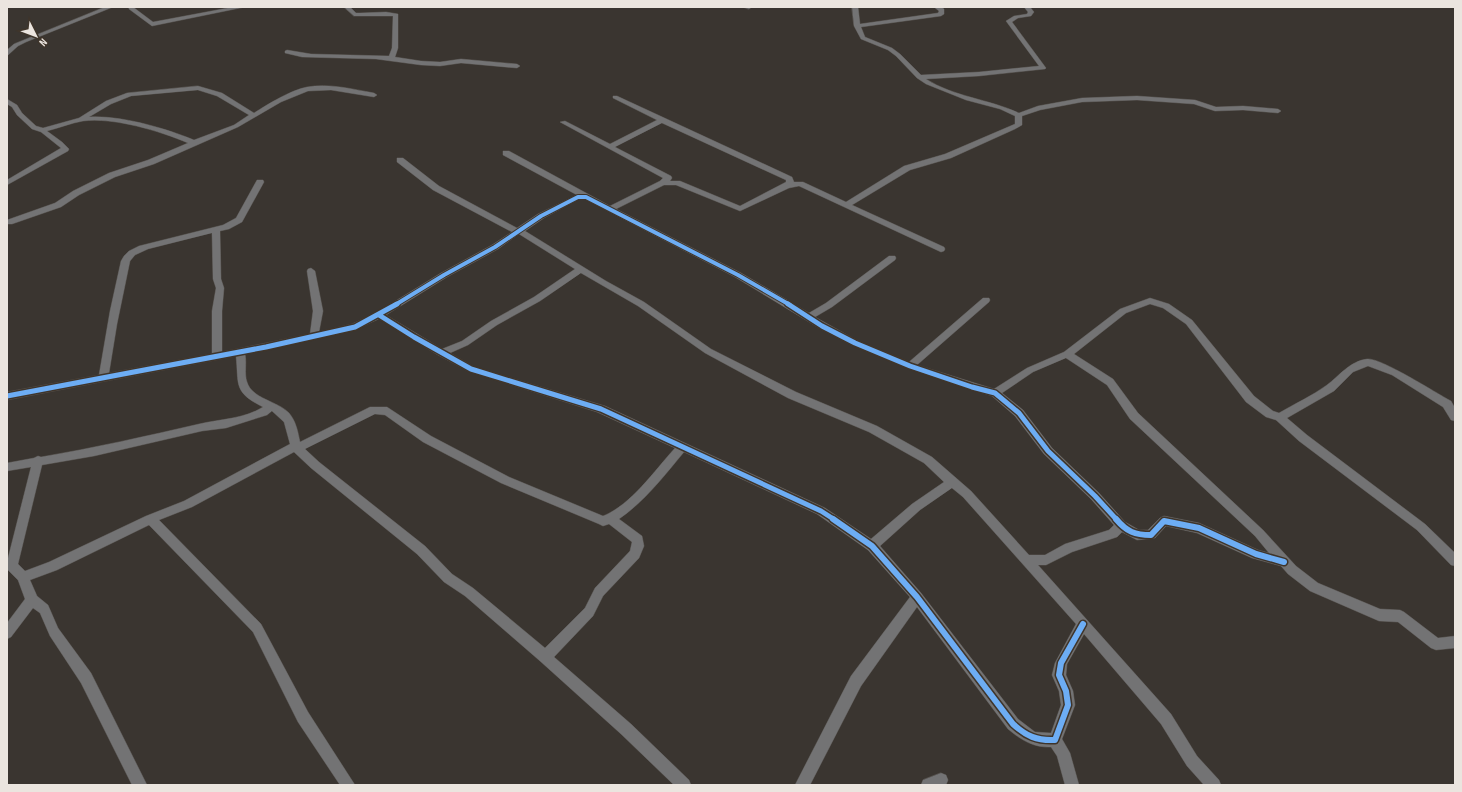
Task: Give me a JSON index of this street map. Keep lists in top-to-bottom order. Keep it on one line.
{"north":"bottom right"}
